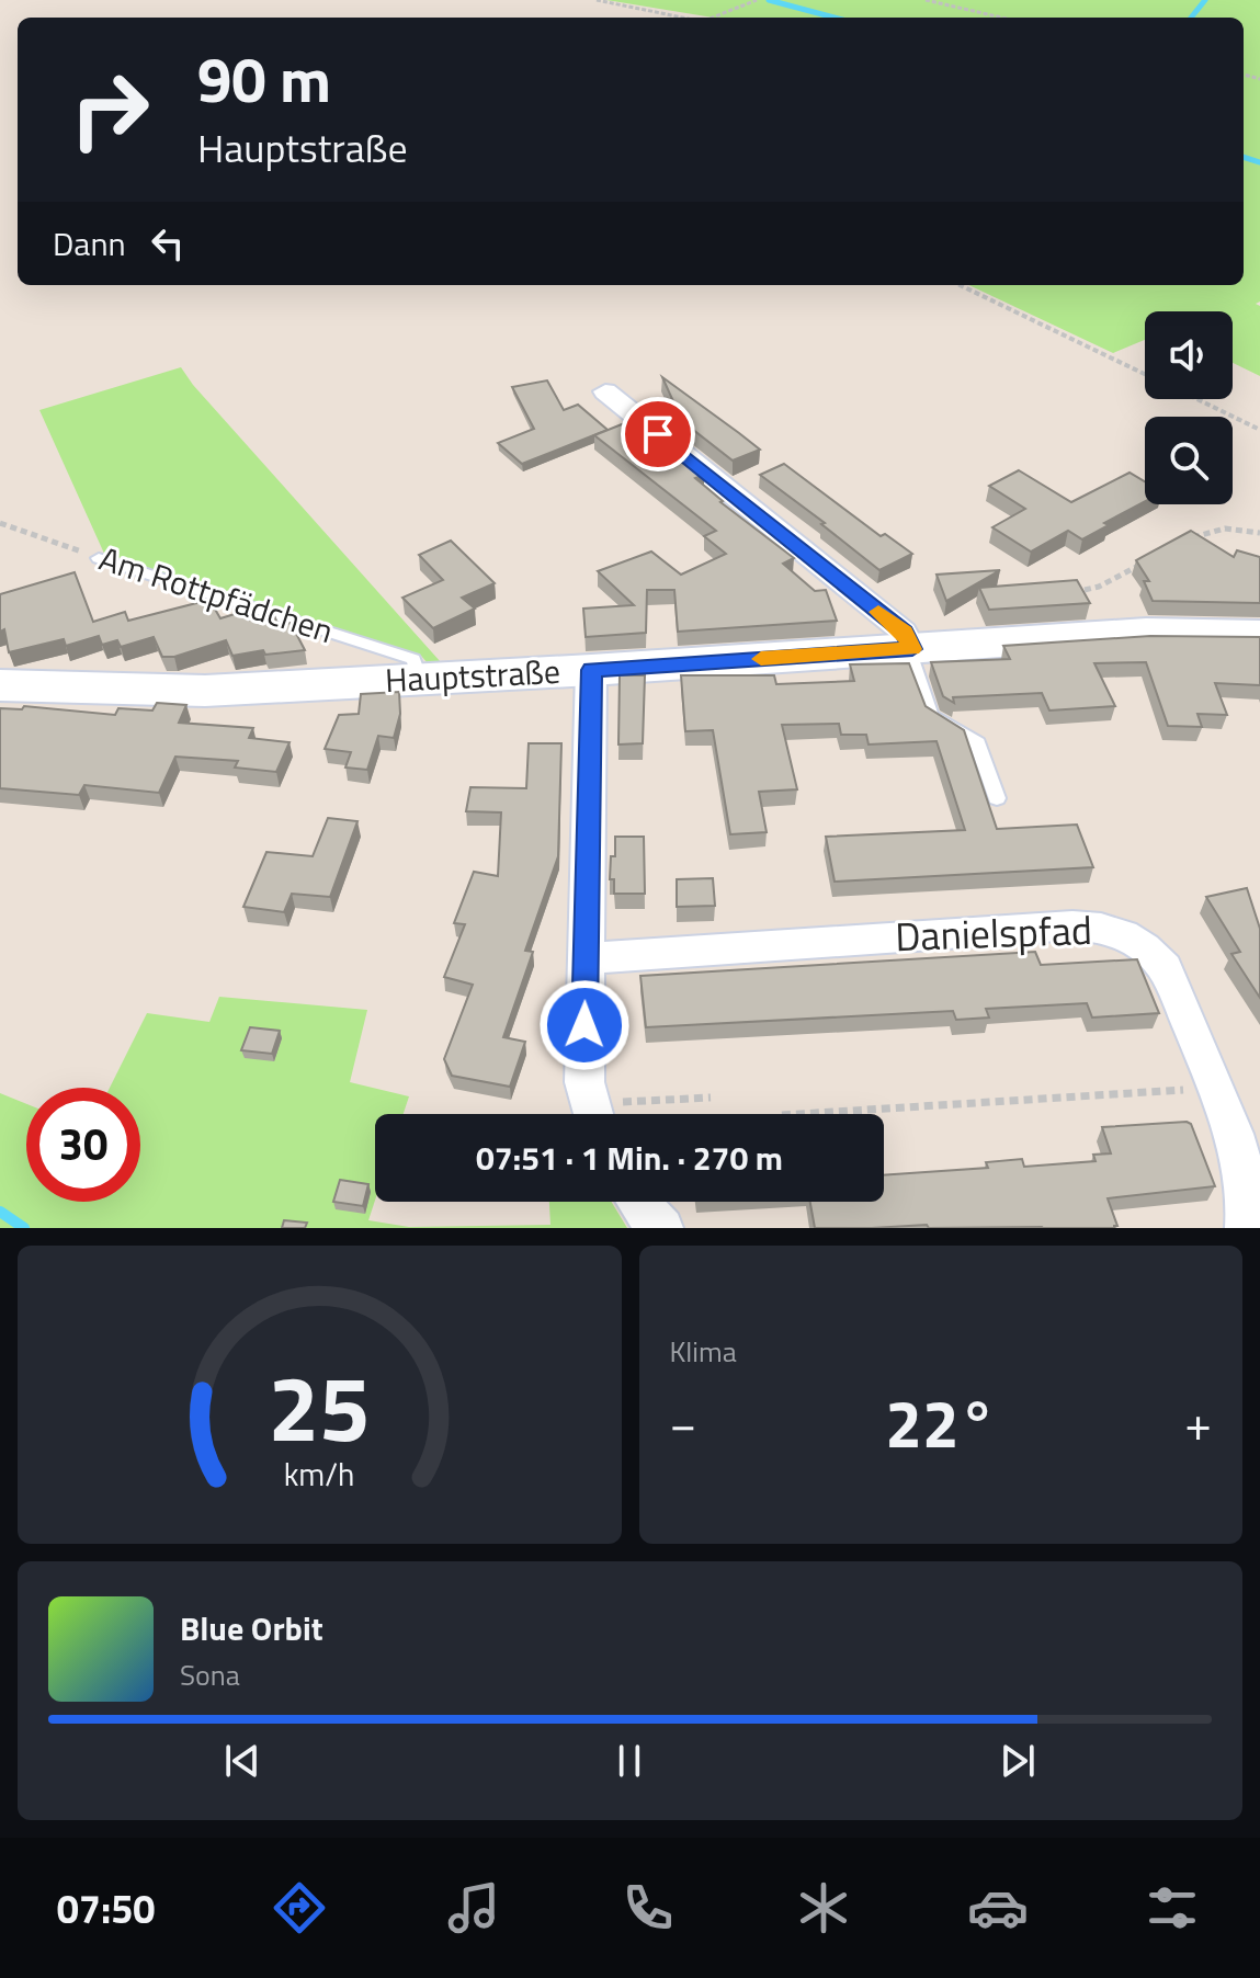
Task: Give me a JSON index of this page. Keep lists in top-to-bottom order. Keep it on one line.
{"streets":{"main road":["Hauptstraße"],"street":["Danielspfad"],"lane":["Am Rottpfädchen"]},"crossings":[["Am Rottpfädchen","Hauptstraße"]],"page":{"turn":["90 m","Hauptstraße"],"then":"Dann","limit":"30","trip":"07:51 · 1 Min. · 270 m","tile":"Klima","heat":["−","22°","+"],"song":["Blue Orbit","Sona"],"tabs":"07:50","gauge":["25","km/h"]}}
